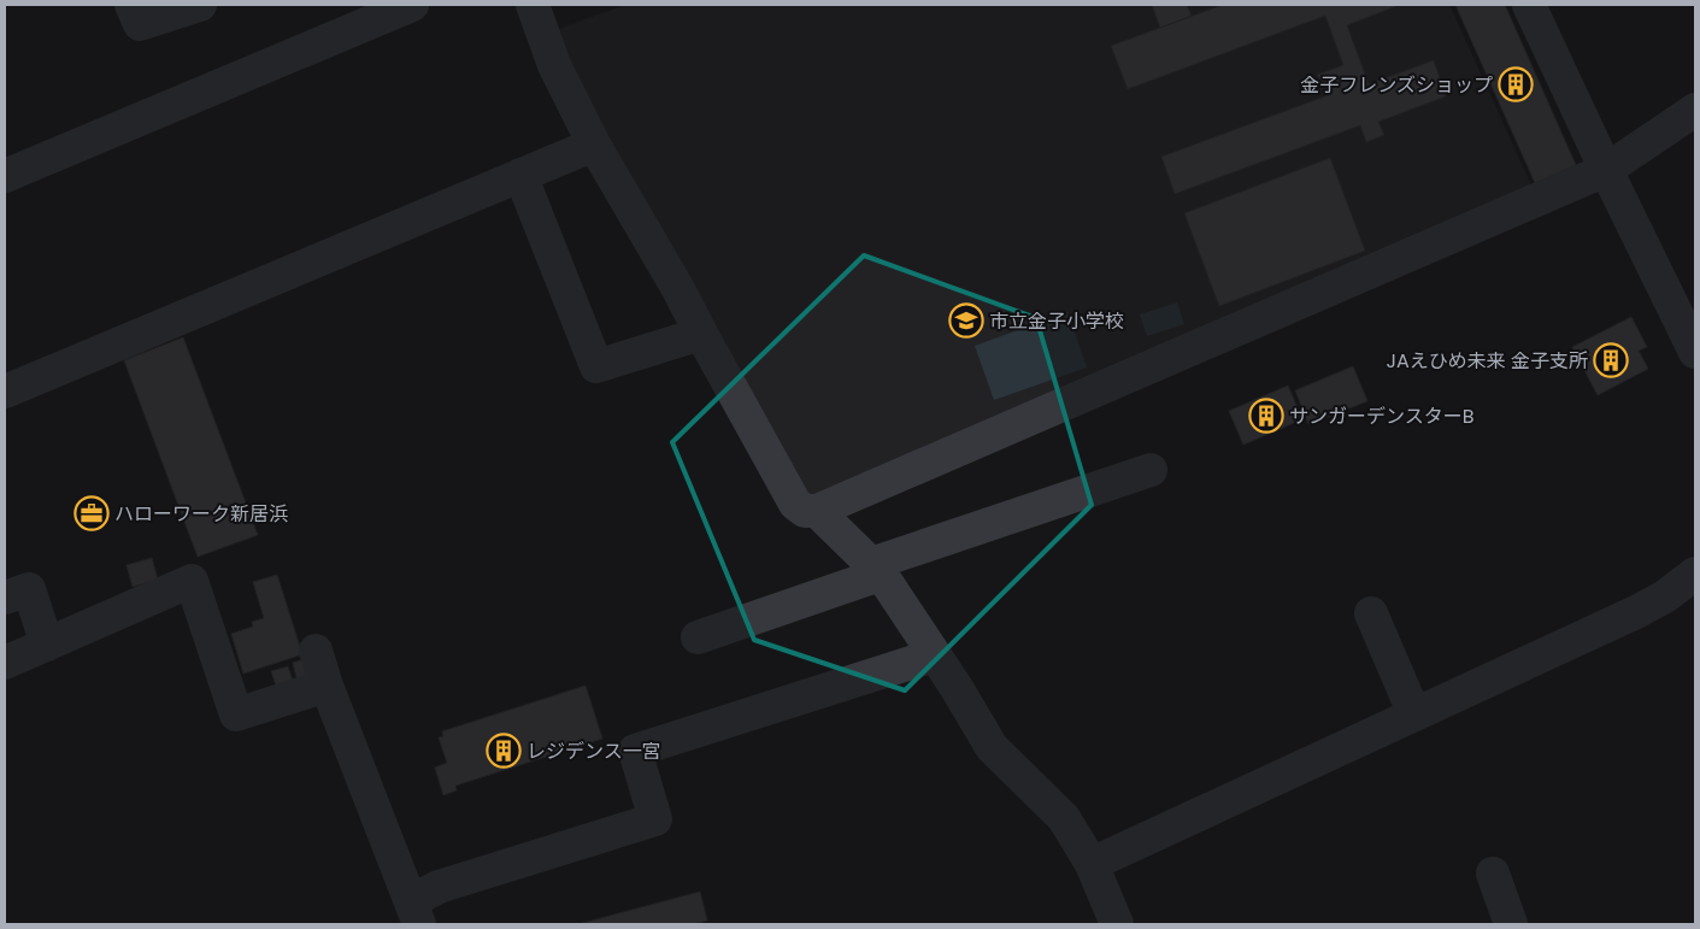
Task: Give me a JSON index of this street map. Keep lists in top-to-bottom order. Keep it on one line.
{"places":{"building":["金子フレンズショップ","JAえひめ未来 金子支所","サンガーデンスターB","レジデンス一宮"],"school or university":["市立金子小学校"],"office":["ハローワーク新居浜"]}}
